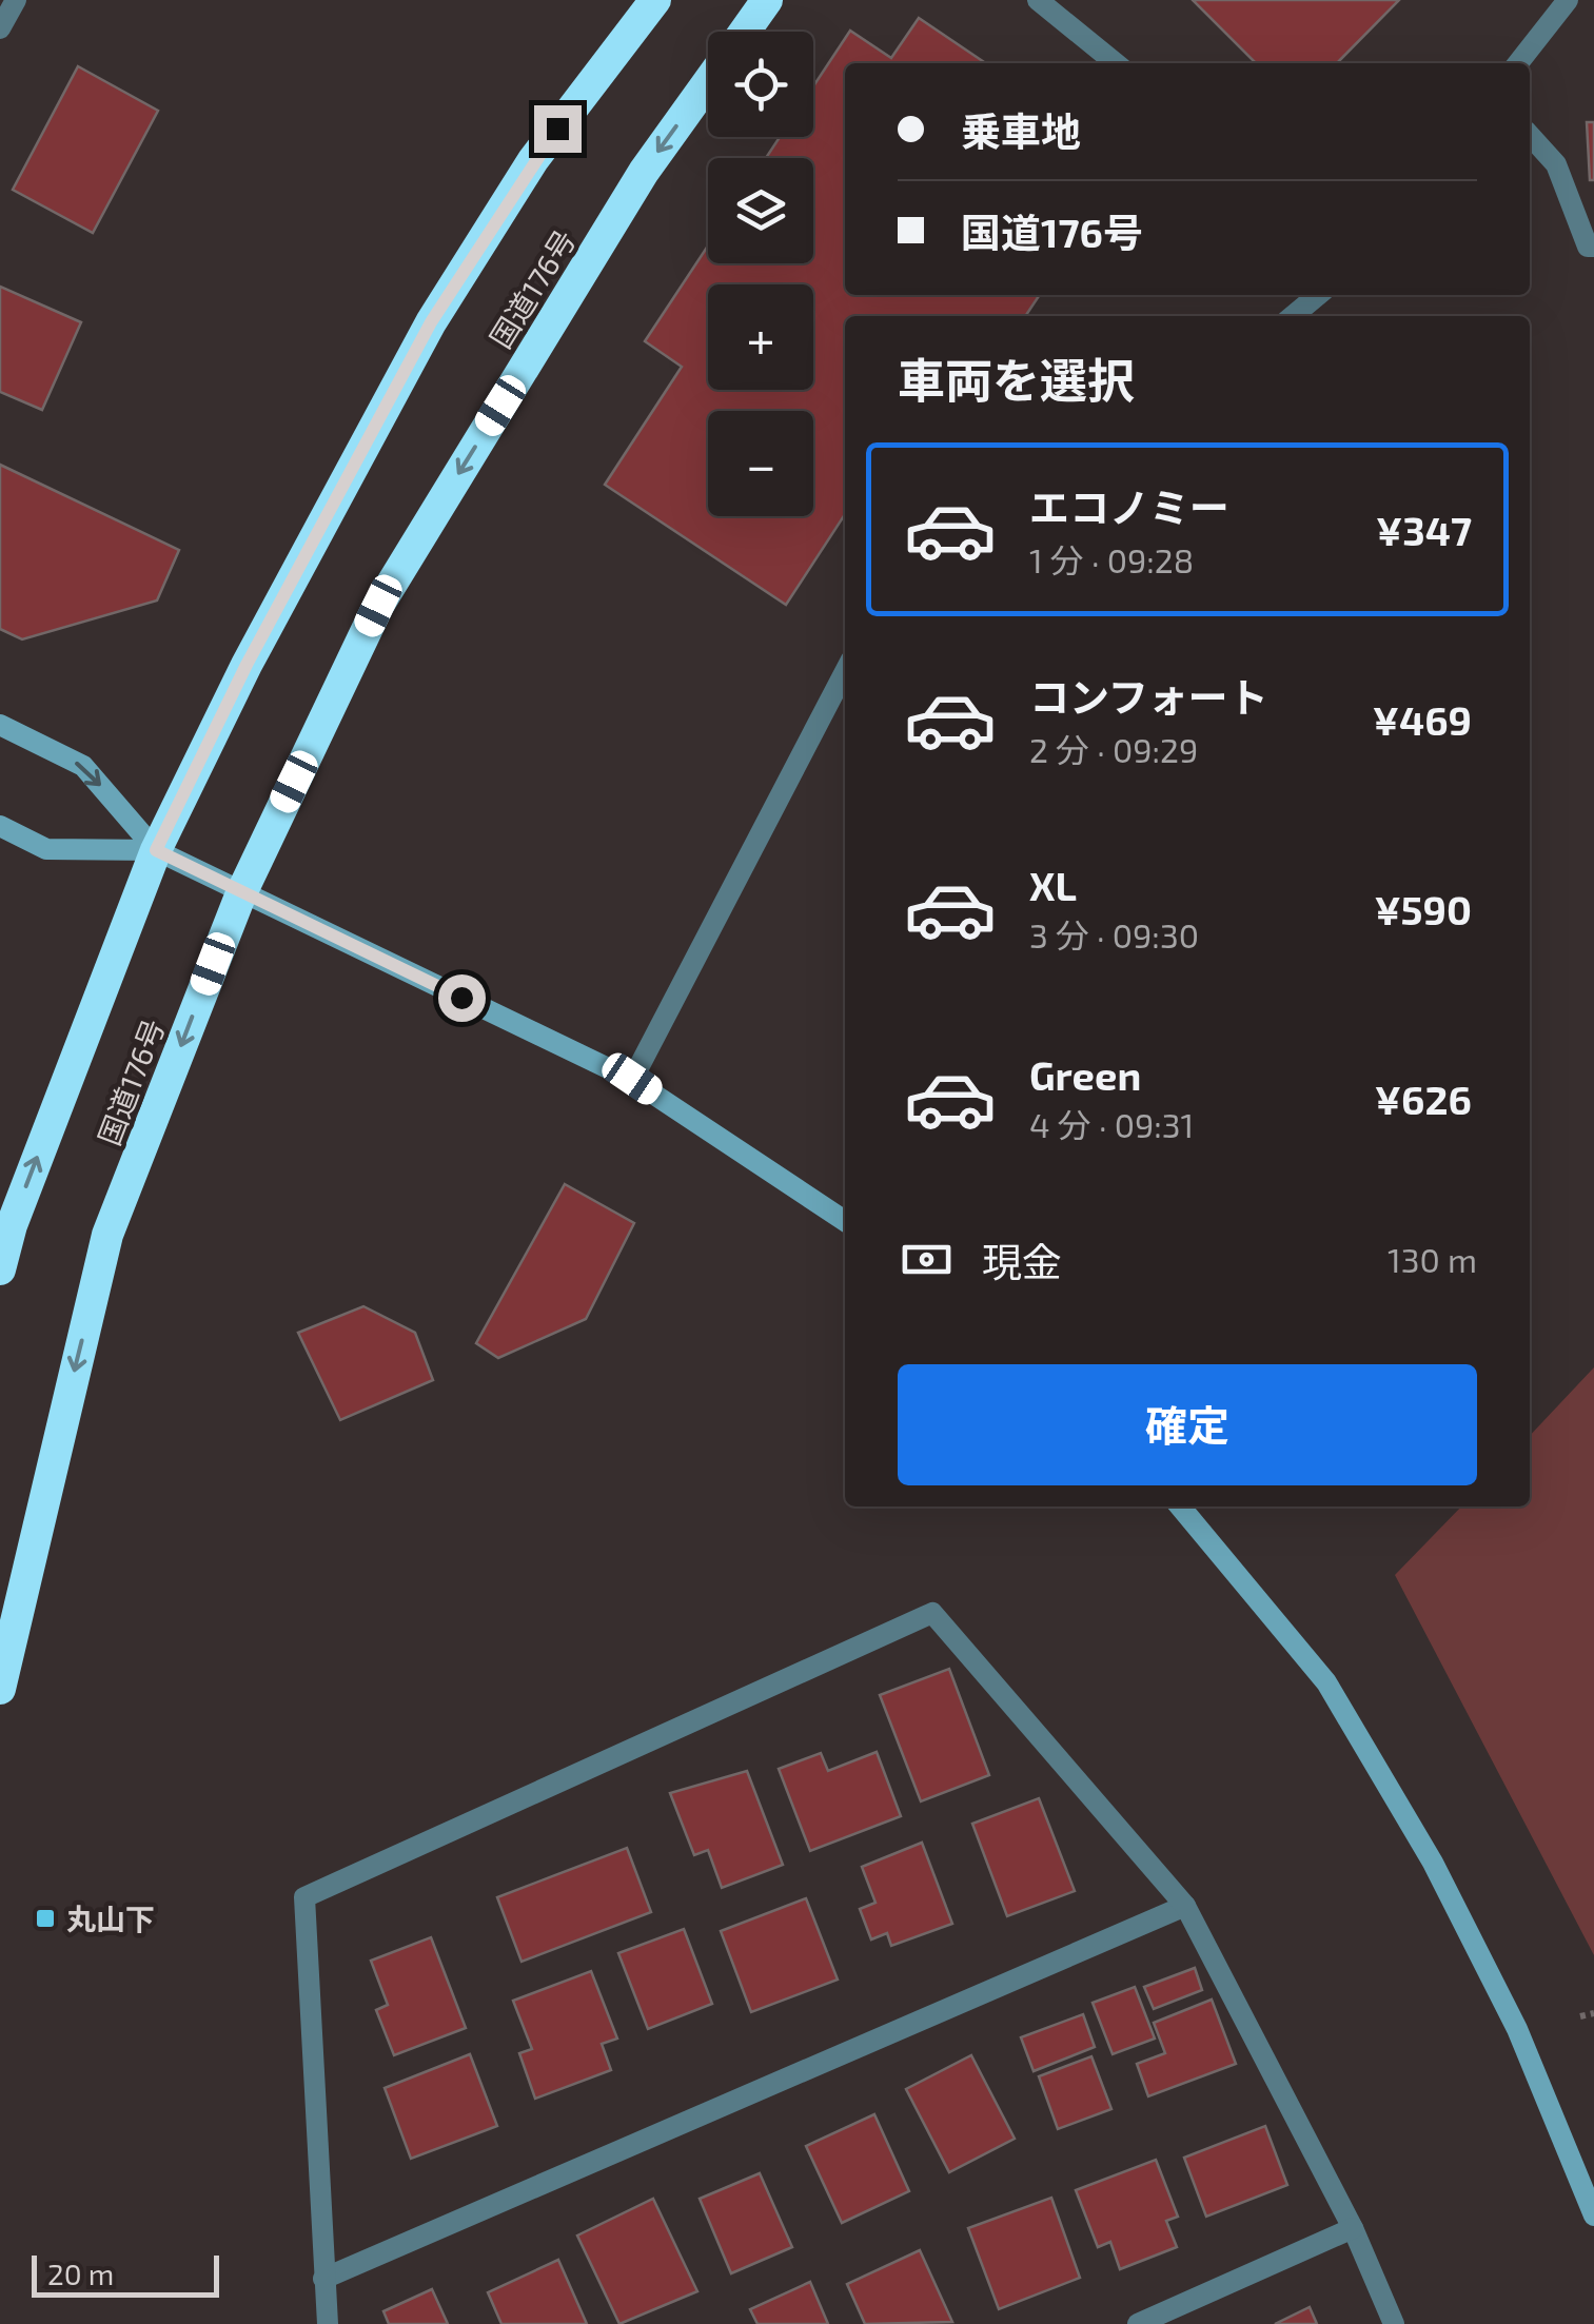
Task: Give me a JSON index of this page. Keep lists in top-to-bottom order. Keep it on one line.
{"streets":{"highway":["国道176号"]},"places":{"transit":["丸山下"]},"scale_bar":"20 m","page":{"map_buttons":["+","−"],"banner":["乗車地","国道176号"],"heading":"車両を選択","list":[{"name":"エコノミー","note":"1 分 · 09:28","value":"¥347"},{"name":"コンフォート","note":"2 分 · 09:29","value":"¥469"},{"name":"XL","note":"3 分 · 09:30","value":"¥590"},{"name":"Green","note":"4 分 · 09:31","value":"¥626"}],"pay":["現金","130 m"],"buttons":"確定","scale":"20 m"}}
